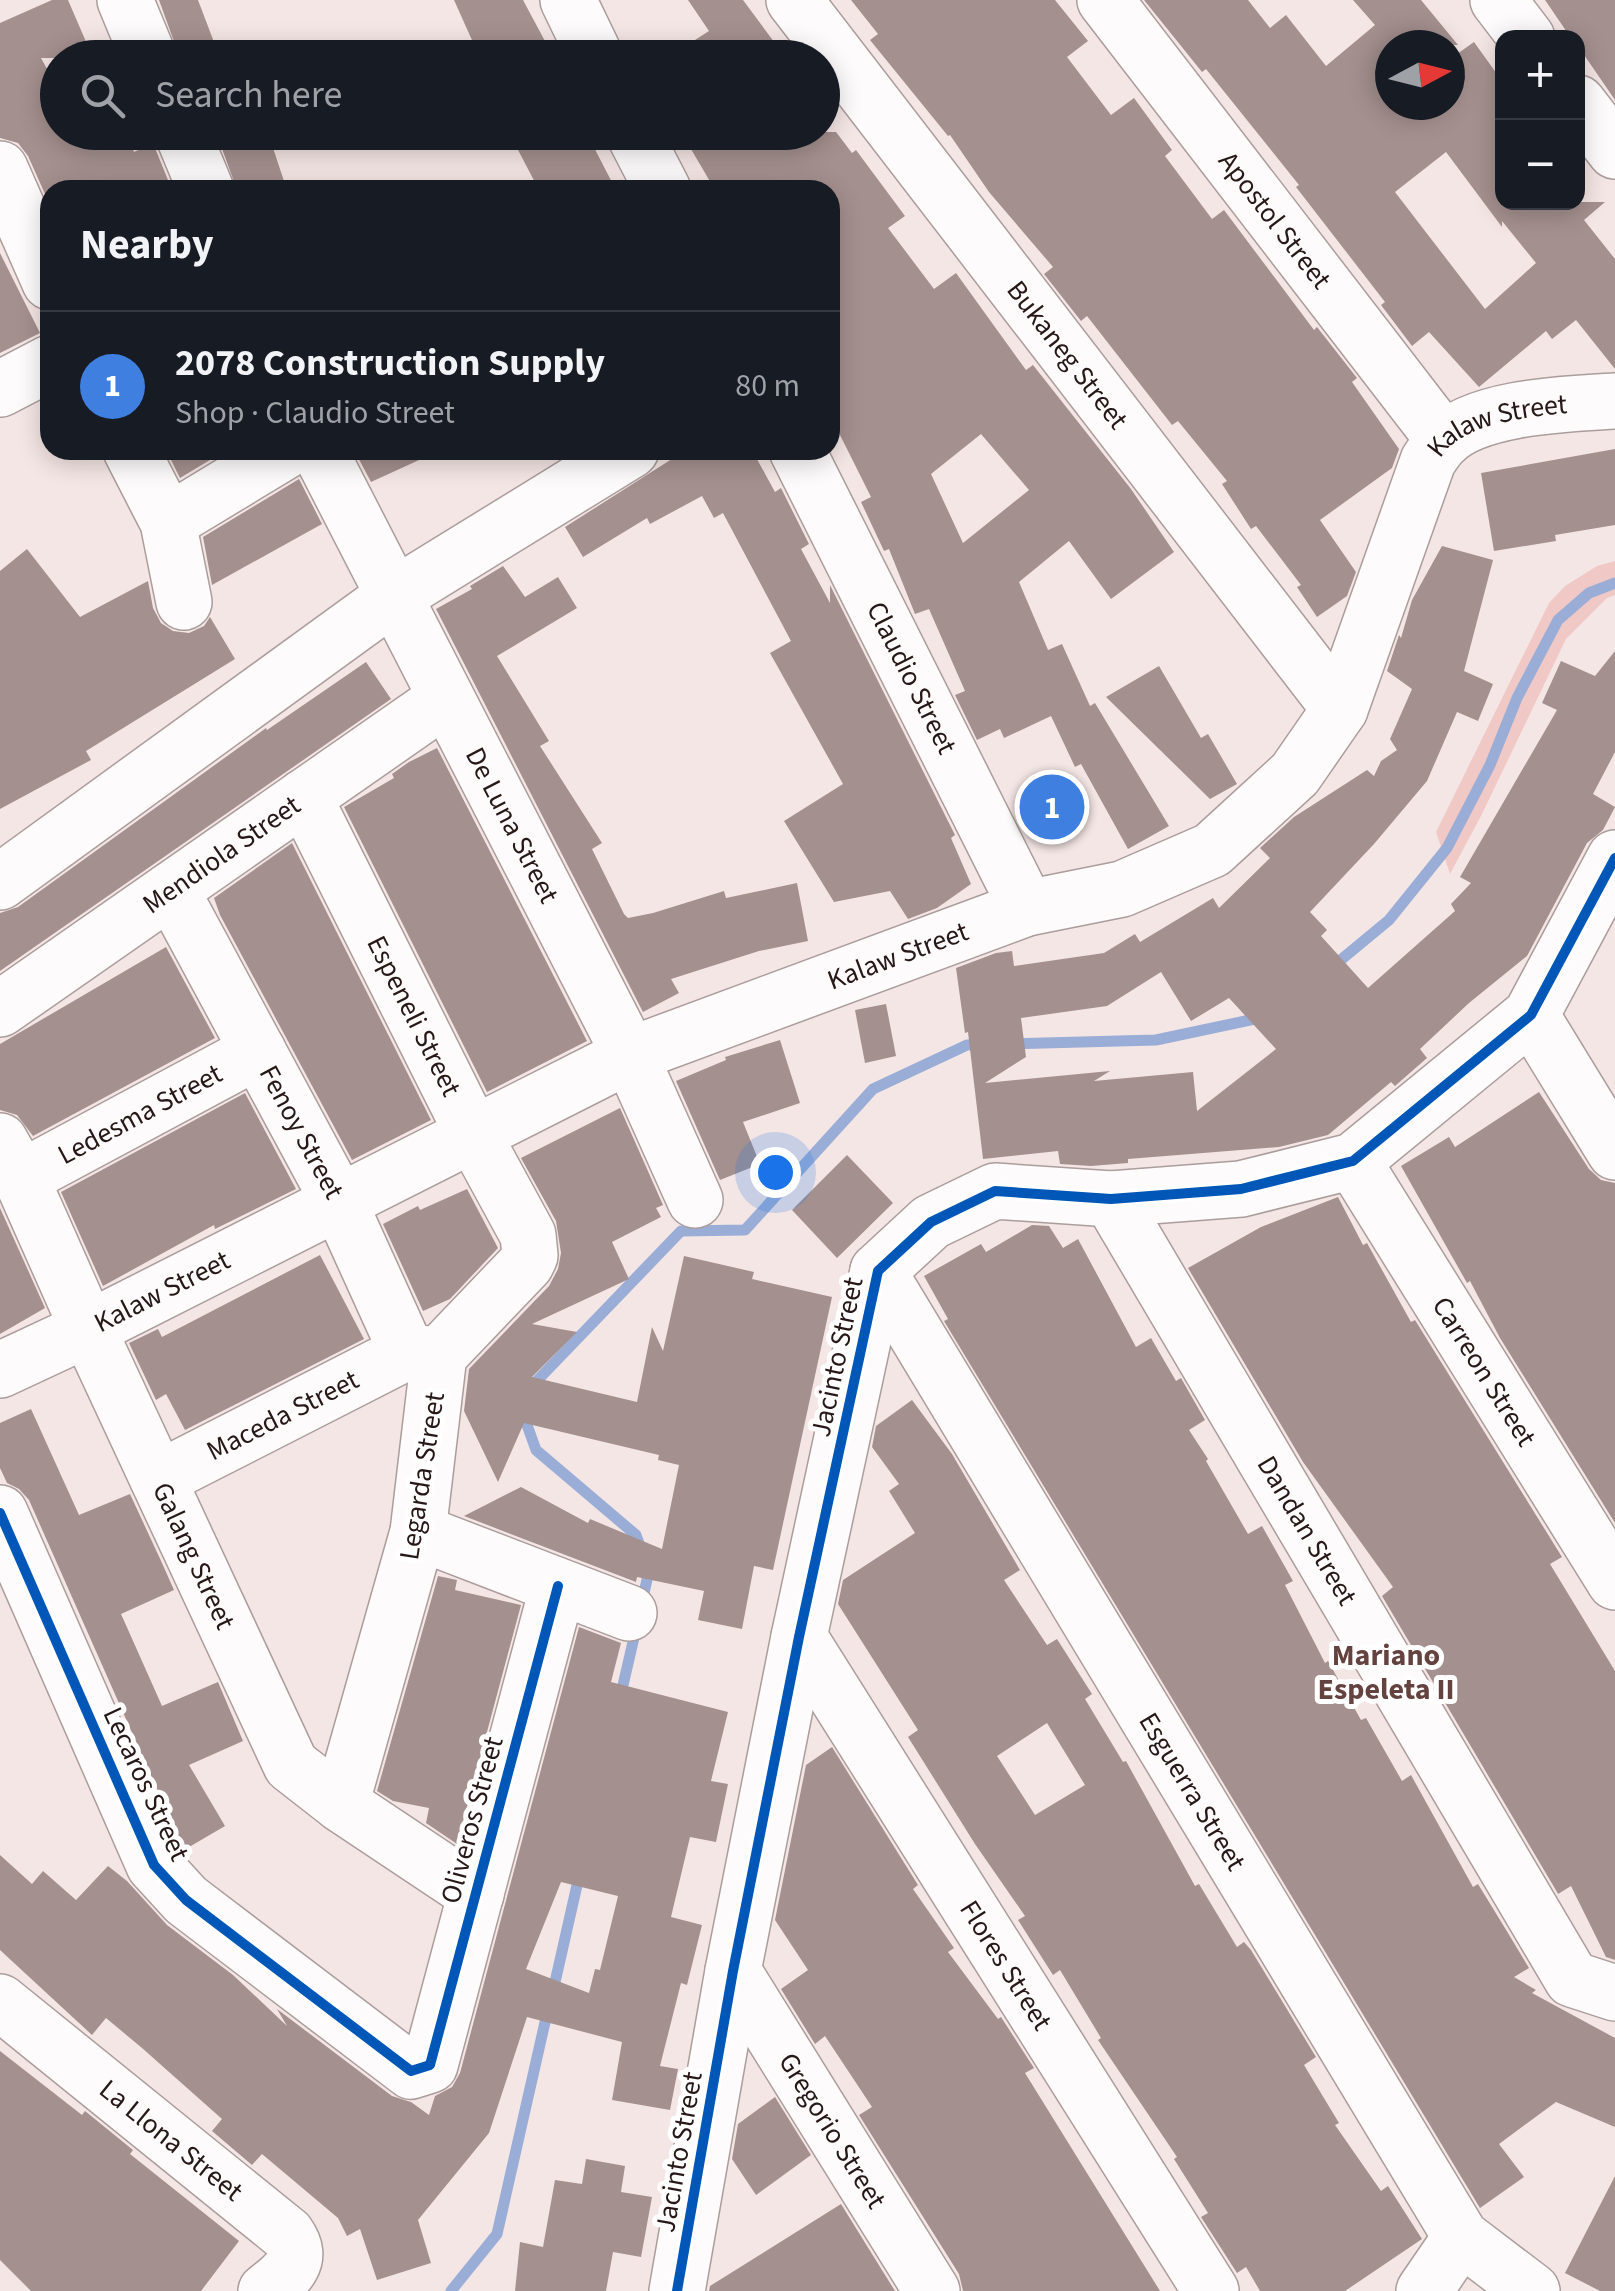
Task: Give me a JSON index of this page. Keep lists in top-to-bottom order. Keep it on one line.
{"streets":{"street":["Apostol Street","Bukaneg Street","Kalaw Street","Claudio Street","De Luna Street","Mendiola Street","Espeneli Street","Ledesma Street","Fenoy Street","Jacinto Street","Carreon Street","Maceda Street","Legarda Street","Dandan Street","Galang Street","Lecaros Street","Esguerra Street","Oliveros Street","Flores Street","Gregorio Street","La Llona Street"]},"crossings":[["Apostol Street","Kalaw Street"],["Bukaneg Street","Kalaw Street"],["Kalaw Street","Claudio Street"],["Kalaw Street","De Luna Street"],["Kalaw Street","Espeneli Street"],["Kalaw Street","Fenoy Street"],["Kalaw Street","Galang Street"],["De Luna Street","Mendiola Street"],["Mendiola Street","Espeneli Street"],["Mendiola Street","Fenoy Street"],["Espeneli Street","Legarda Street"],["Ledesma Street","Fenoy Street"],["Ledesma Street","Galang Street"],["Fenoy Street","Maceda Street"],["Fenoy Street","Legarda Street"],["Jacinto Street","Carreon Street"],["Jacinto Street","Dandan Street"],["Jacinto Street","Esguerra Street"],["Jacinto Street","Flores Street"],["Jacinto Street","Gregorio Street"],["Maceda Street","Legarda Street"],["Maceda Street","Galang Street"],["Legarda Street","Galang Street"],["Galang Street","Oliveros Street"],["Lecaros Street","Oliveros Street"]],"districts":["Mariano Espeleta II"],"north":"right","page":{"map_buttons":["+","−"],"search":"Search here","heading":"Nearby","list":[{"mark":"1","name":"2078 Construction Supply","note":"Shop · Claudio Street","value":"80 m"}],"pins":"1"}}
